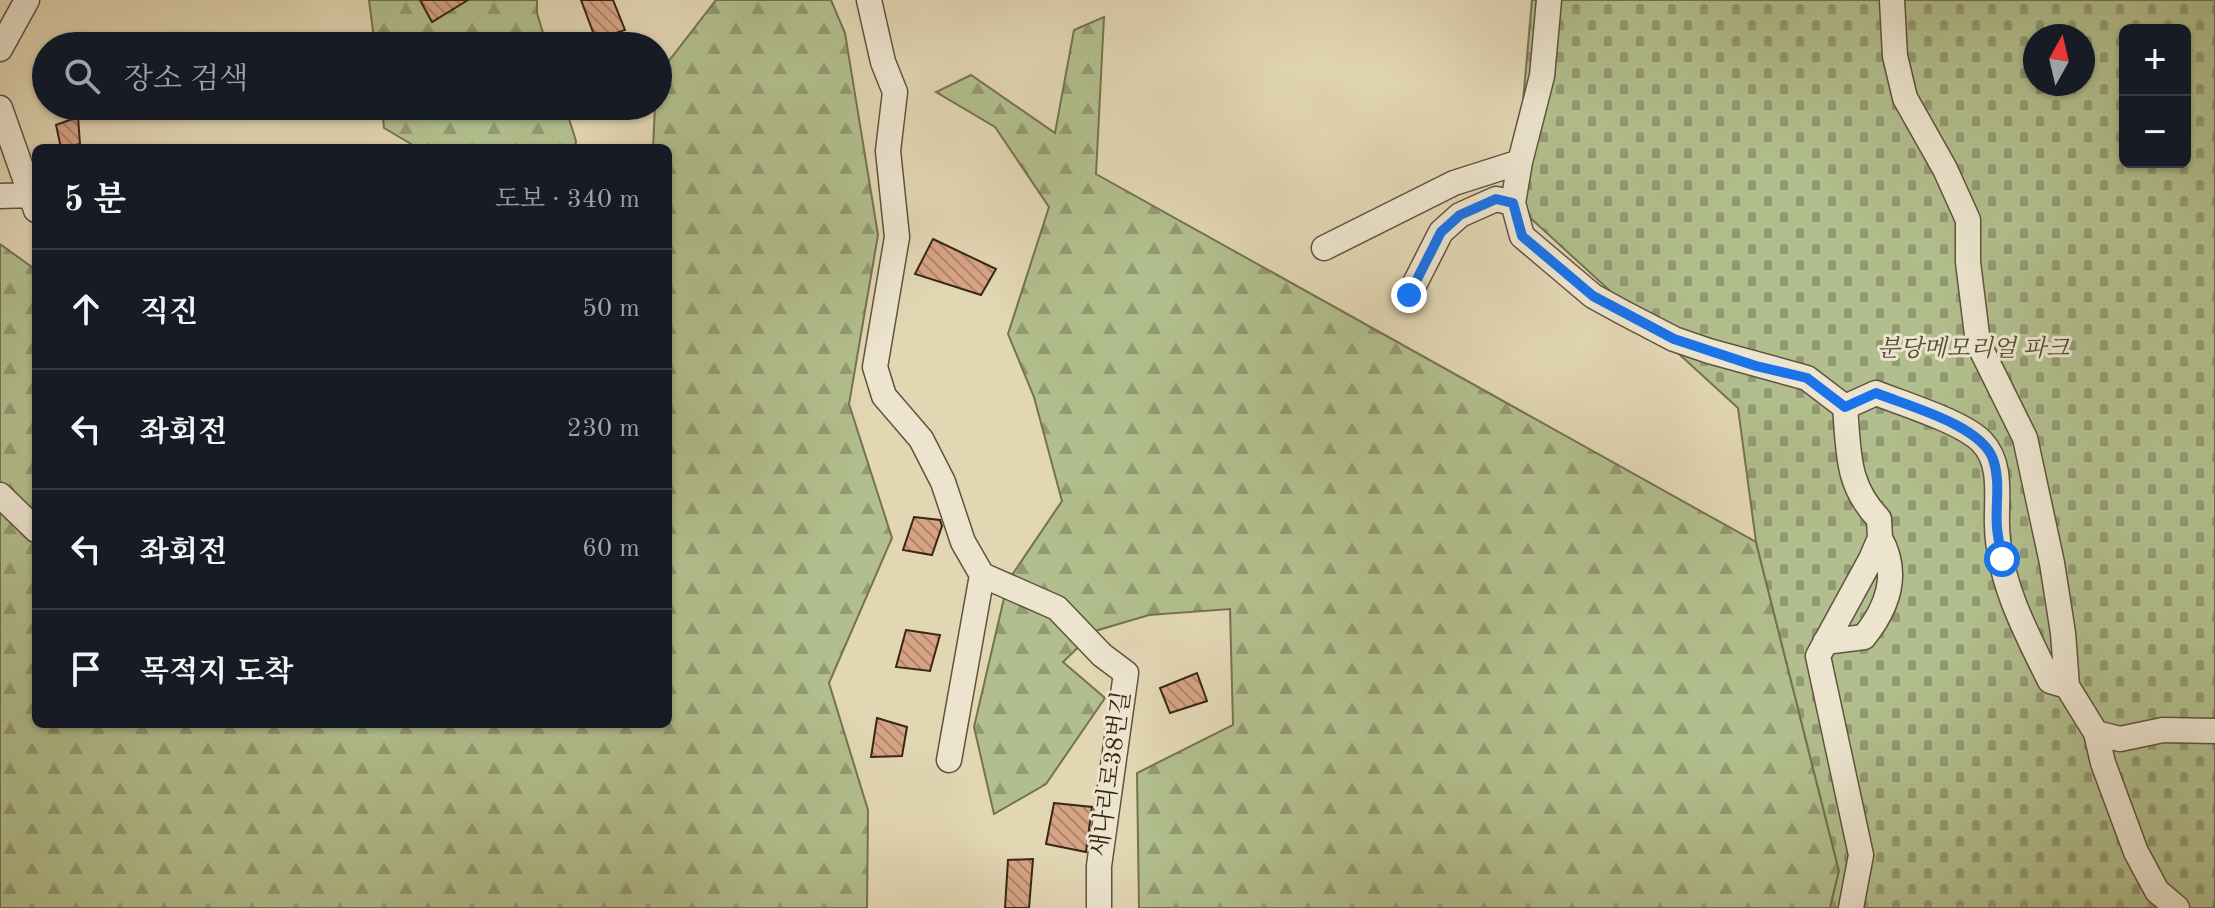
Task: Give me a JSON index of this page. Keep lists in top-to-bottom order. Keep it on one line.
{"streets":{"street":["새나리로38번길"]},"parks":["분당메모리얼 파크"],"north":"top","page":{"map_buttons":["+","−"],"search":"장소 검색","heading":["5 분","도보 · 340 m"],"list":[["직진","50 m"],["좌회전","230 m"],["좌회전","60 m"],"목적지 도착"]}}
